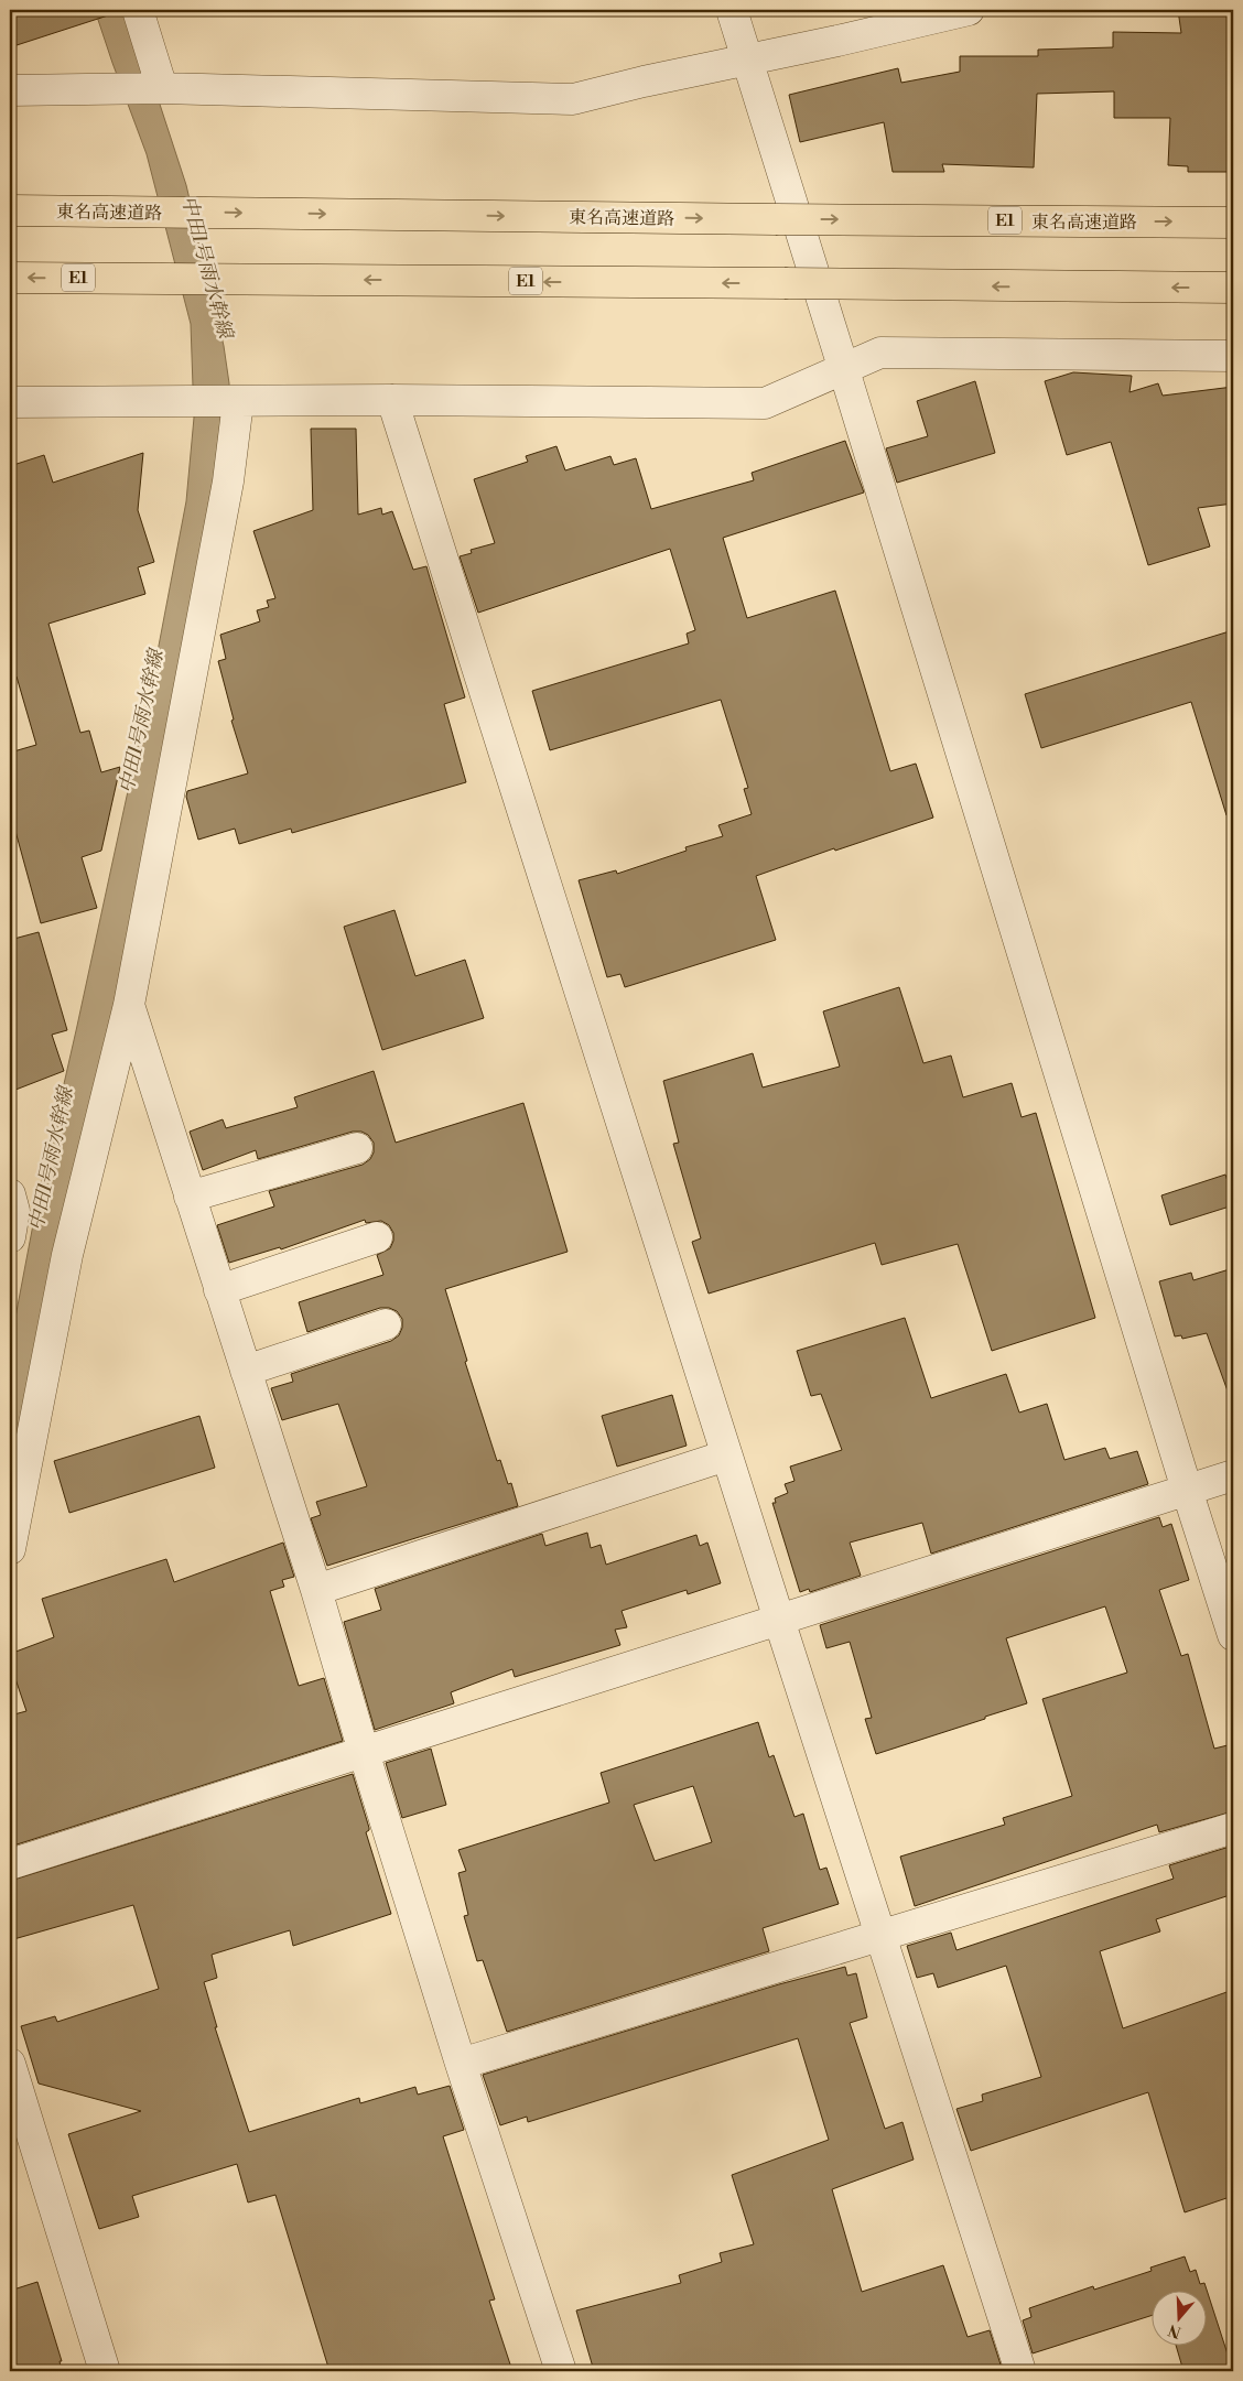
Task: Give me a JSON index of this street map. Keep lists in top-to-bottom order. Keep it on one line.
{"streets":{"highway":["東名高速道路","E1"]},"water":["中田1号雨水幹線"],"north":"bottom"}
